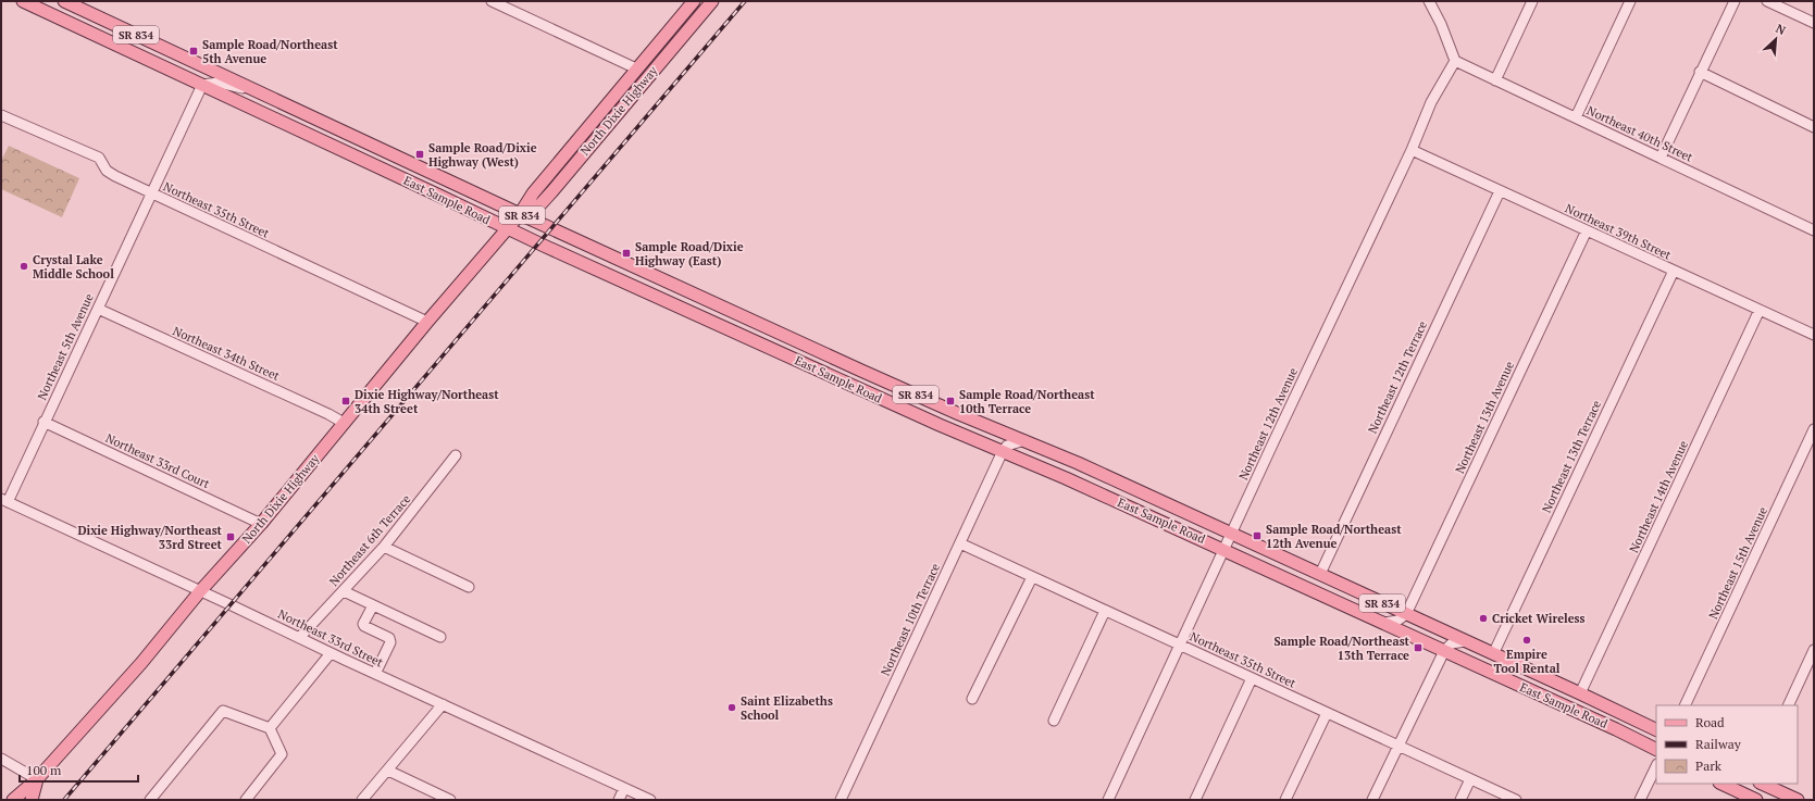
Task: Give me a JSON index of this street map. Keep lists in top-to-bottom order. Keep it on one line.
{"streets":{"main road":["SR 834","North Dixie Highway","East Sample Road"],"street":["Northeast 40th Street","Northeast 35th Street","Northeast 39th Street","Northeast 5th Avenue","Northeast 34th Street","Northeast 12th Terrace","Northeast 13th Avenue","Northeast 12th Avenue","Northeast 13th Terrace","Northeast 33rd Court","Northeast 14th Avenue","Northeast 6th Terrace","Northeast 15th Avenue","Northeast 10th Terrace","Northeast 33rd Street"]},"crossings":[["North Dixie Highway","East Sample Road"],["North Dixie Highway","Northeast 35th Street"],["North Dixie Highway","Northeast 34th Street"],["North Dixie Highway","Northeast 33rd Court"],["North Dixie Highway","Northeast 33rd Street"],["Northeast 40th Street","Northeast 12th Avenue"],["East Sample Road","Northeast 5th Avenue"],["East Sample Road","Northeast 12th Terrace"],["East Sample Road","Northeast 13th Avenue"],["East Sample Road","Northeast 12th Avenue"],["East Sample Road","Northeast 13th Terrace"],["East Sample Road","Northeast 14th Avenue"],["East Sample Road","Northeast 10th Terrace"],["Northeast 35th Street","Northeast 5th Avenue"],["Northeast 35th Street","Northeast 12th Avenue"],["Northeast 35th Street","Northeast 10th Terrace"],["Northeast 39th Street","Northeast 12th Terrace"],["Northeast 39th Street","Northeast 13th Avenue"],["Northeast 39th Street","Northeast 12th Avenue"],["Northeast 39th Street","Northeast 13th Terrace"],["Northeast 39th Street","Northeast 14th Avenue"],["Northeast 5th Avenue","Northeast 34th Street"],["Northeast 5th Avenue","Northeast 33rd Court"],["Northeast 5th Avenue","Northeast 33rd Street"],["Northeast 6th Terrace","Northeast 33rd Street"]],"places":{"transit":["Sample Road/Northeast 5th Avenue","Sample Road/Dixie Highway (West)","Sample Road/Dixie Highway (East)","Dixie Highway/Northeast 34th Street","Sample Road/Northeast 10th Terrace","Sample Road/Northeast 12th Avenue","Dixie Highway/Northeast 33rd Street","Sample Road/Northeast 13th Terrace"],"other":["Crystal Lake Middle School","Cricket Wireless","Empire Tool Rental","Saint Elizabeths School"]},"legend":["Road","Railway","Park"],"scale_bar":"100 m","north":"top right"}
